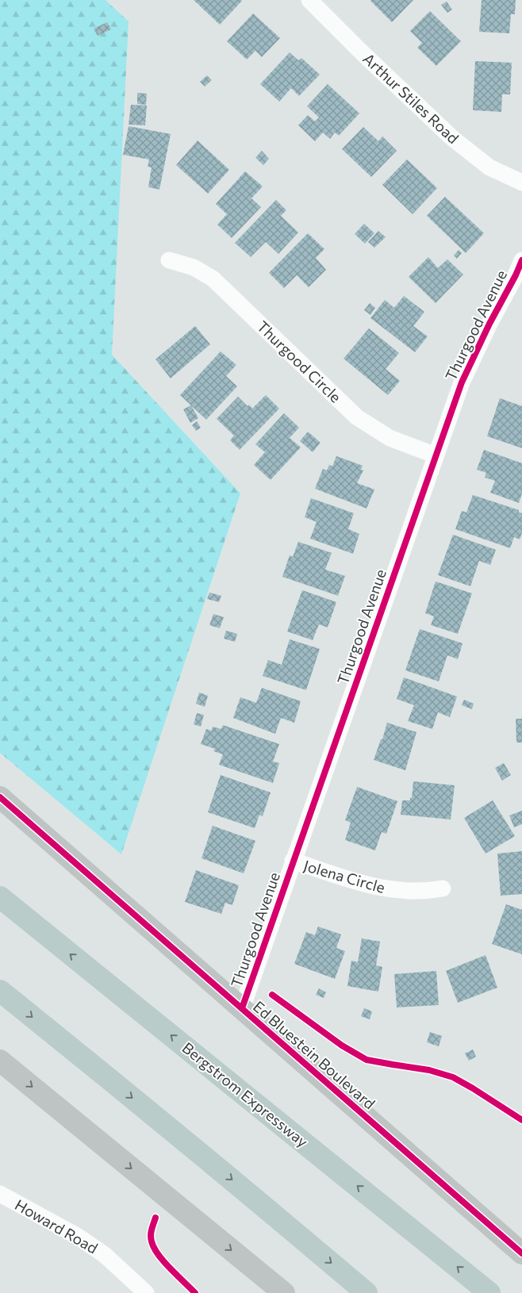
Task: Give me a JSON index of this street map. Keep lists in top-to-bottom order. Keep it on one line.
{"streets":{"highway":["Bergstrom Expressway"],"main road":["Ed Bluestein Boulevard"],"street":["Arthur Stiles Road","Thurgood Avenue","Thurgood Circle","Jolena Circle","Howard Road"]},"crossings":[["Thurgood Avenue","Thurgood Circle"],["Thurgood Avenue","Jolena Circle"],["Thurgood Avenue","Ed Bluestein Boulevard"]]}
